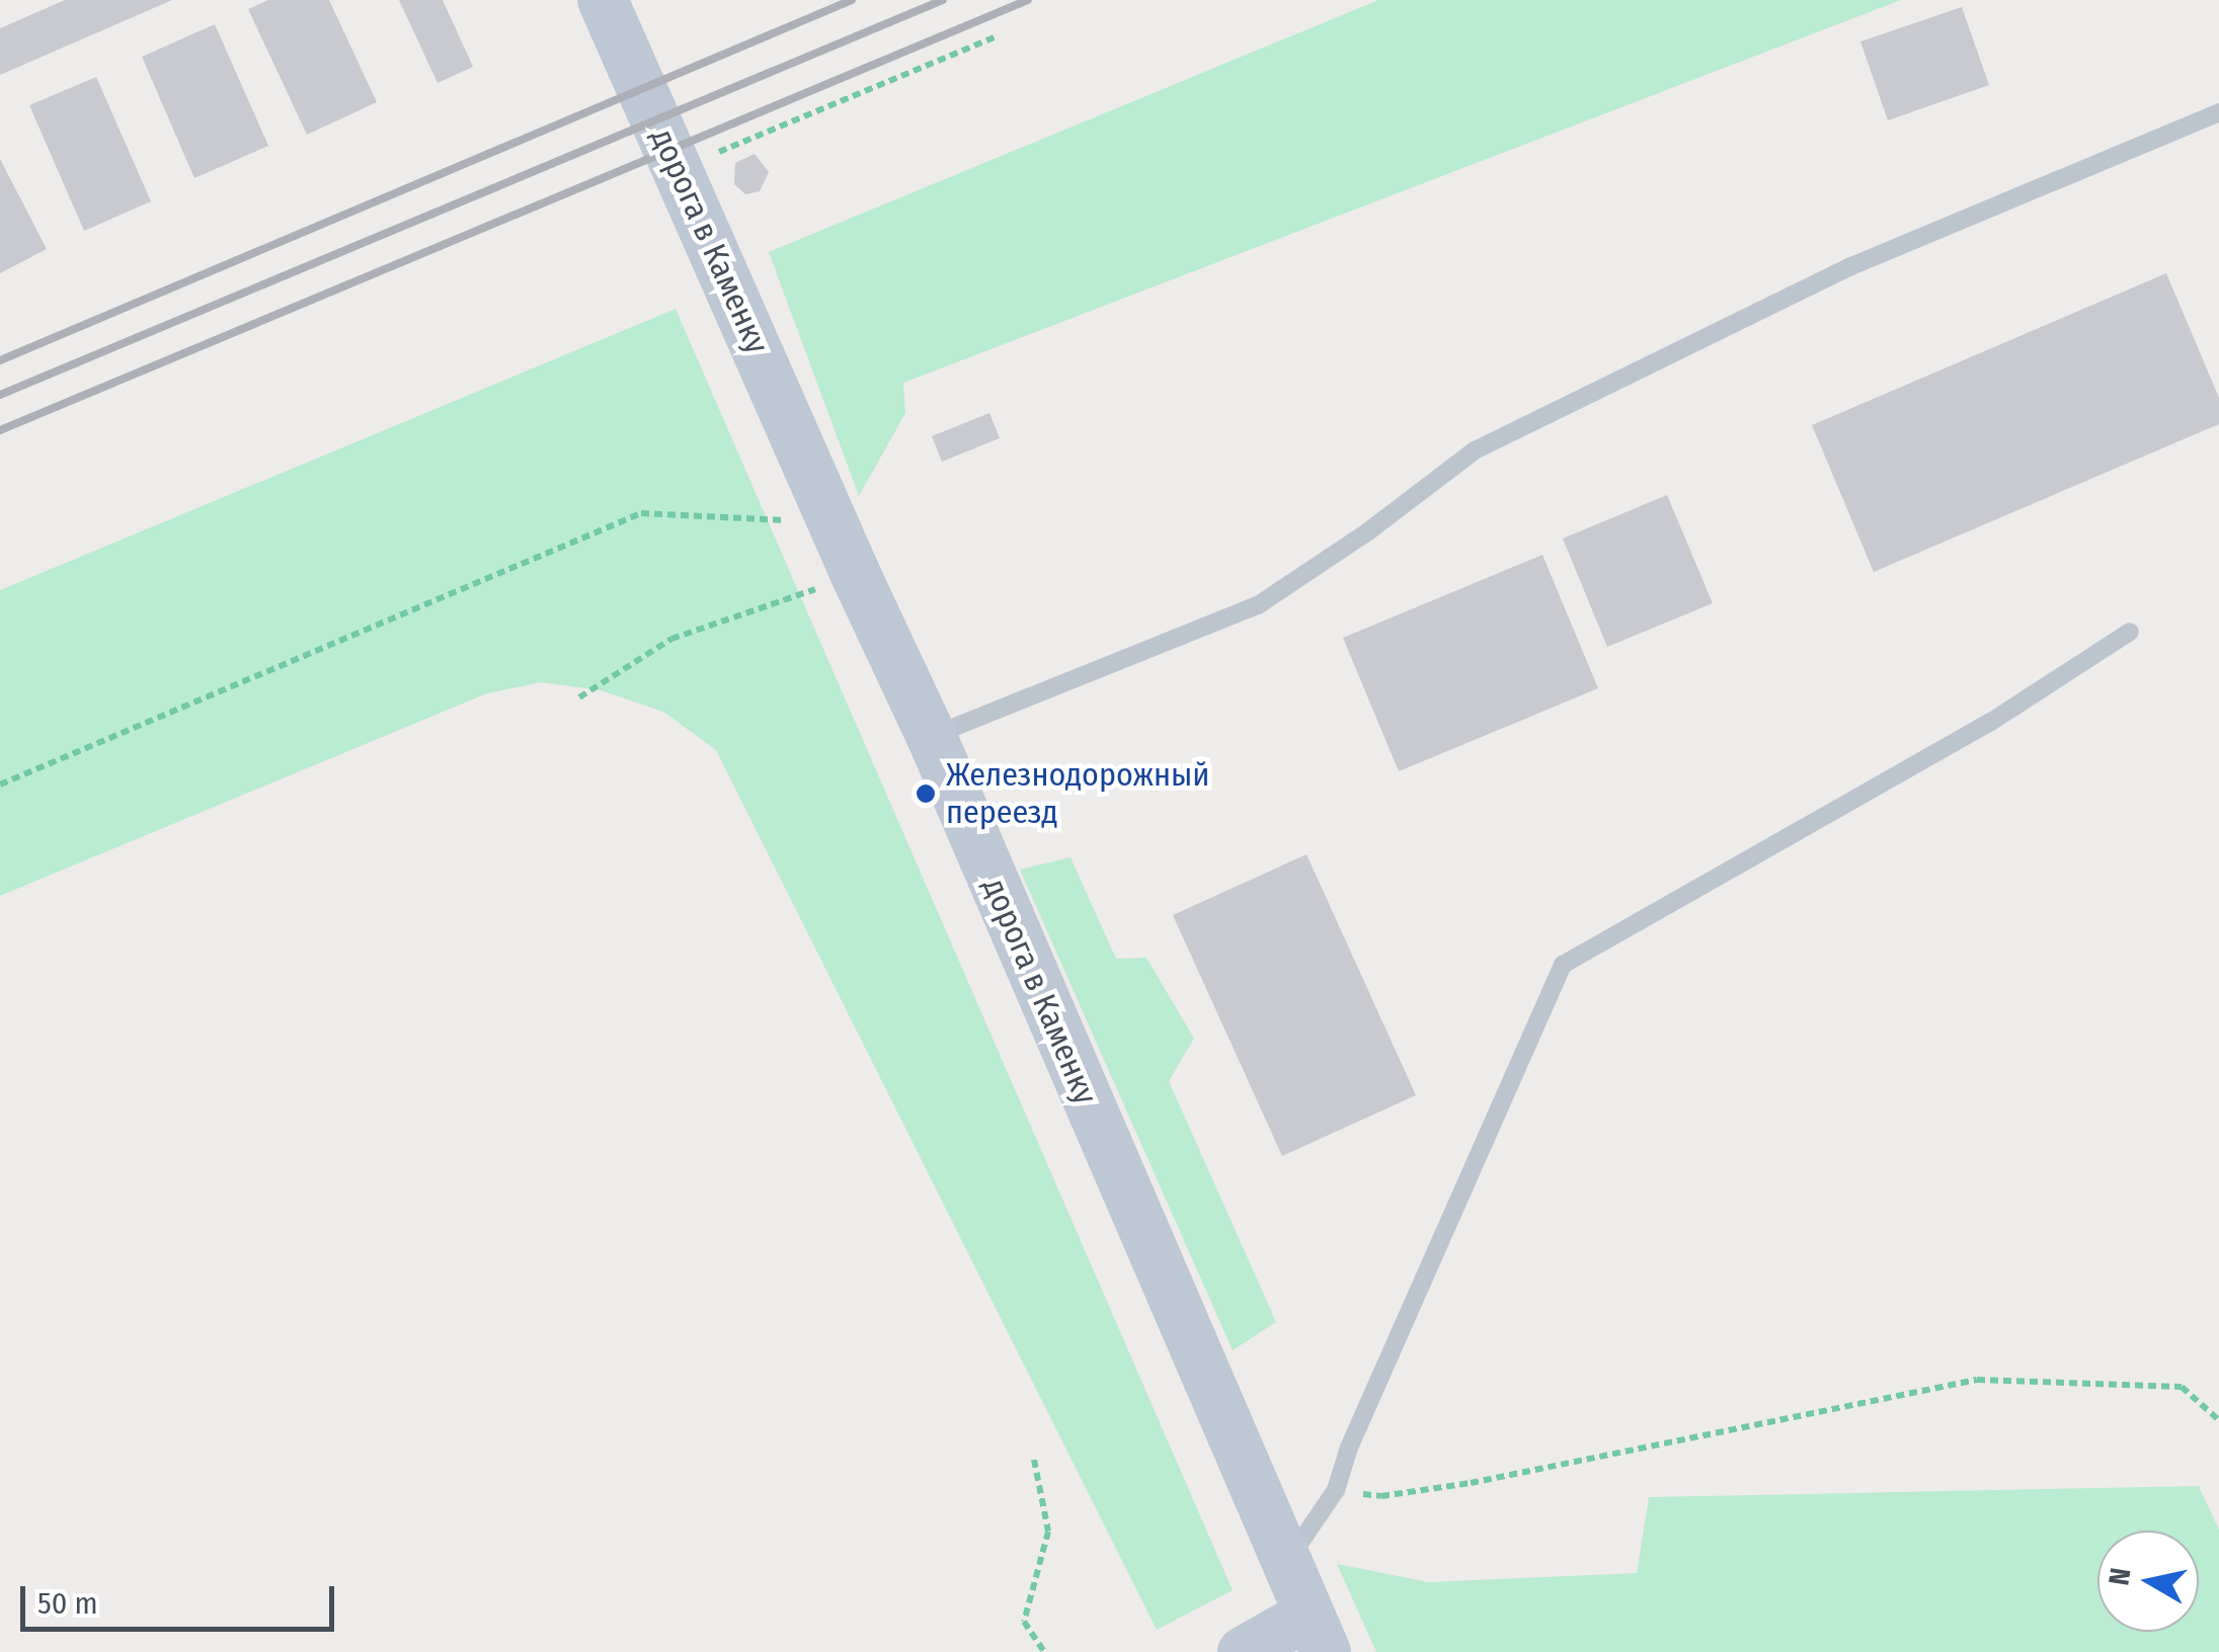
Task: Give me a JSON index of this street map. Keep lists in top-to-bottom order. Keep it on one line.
{"streets":{"street":["дорога в Каменку"]},"places":["Железнодорожный переезд"],"scale_bar":"50 m","north":"left"}
